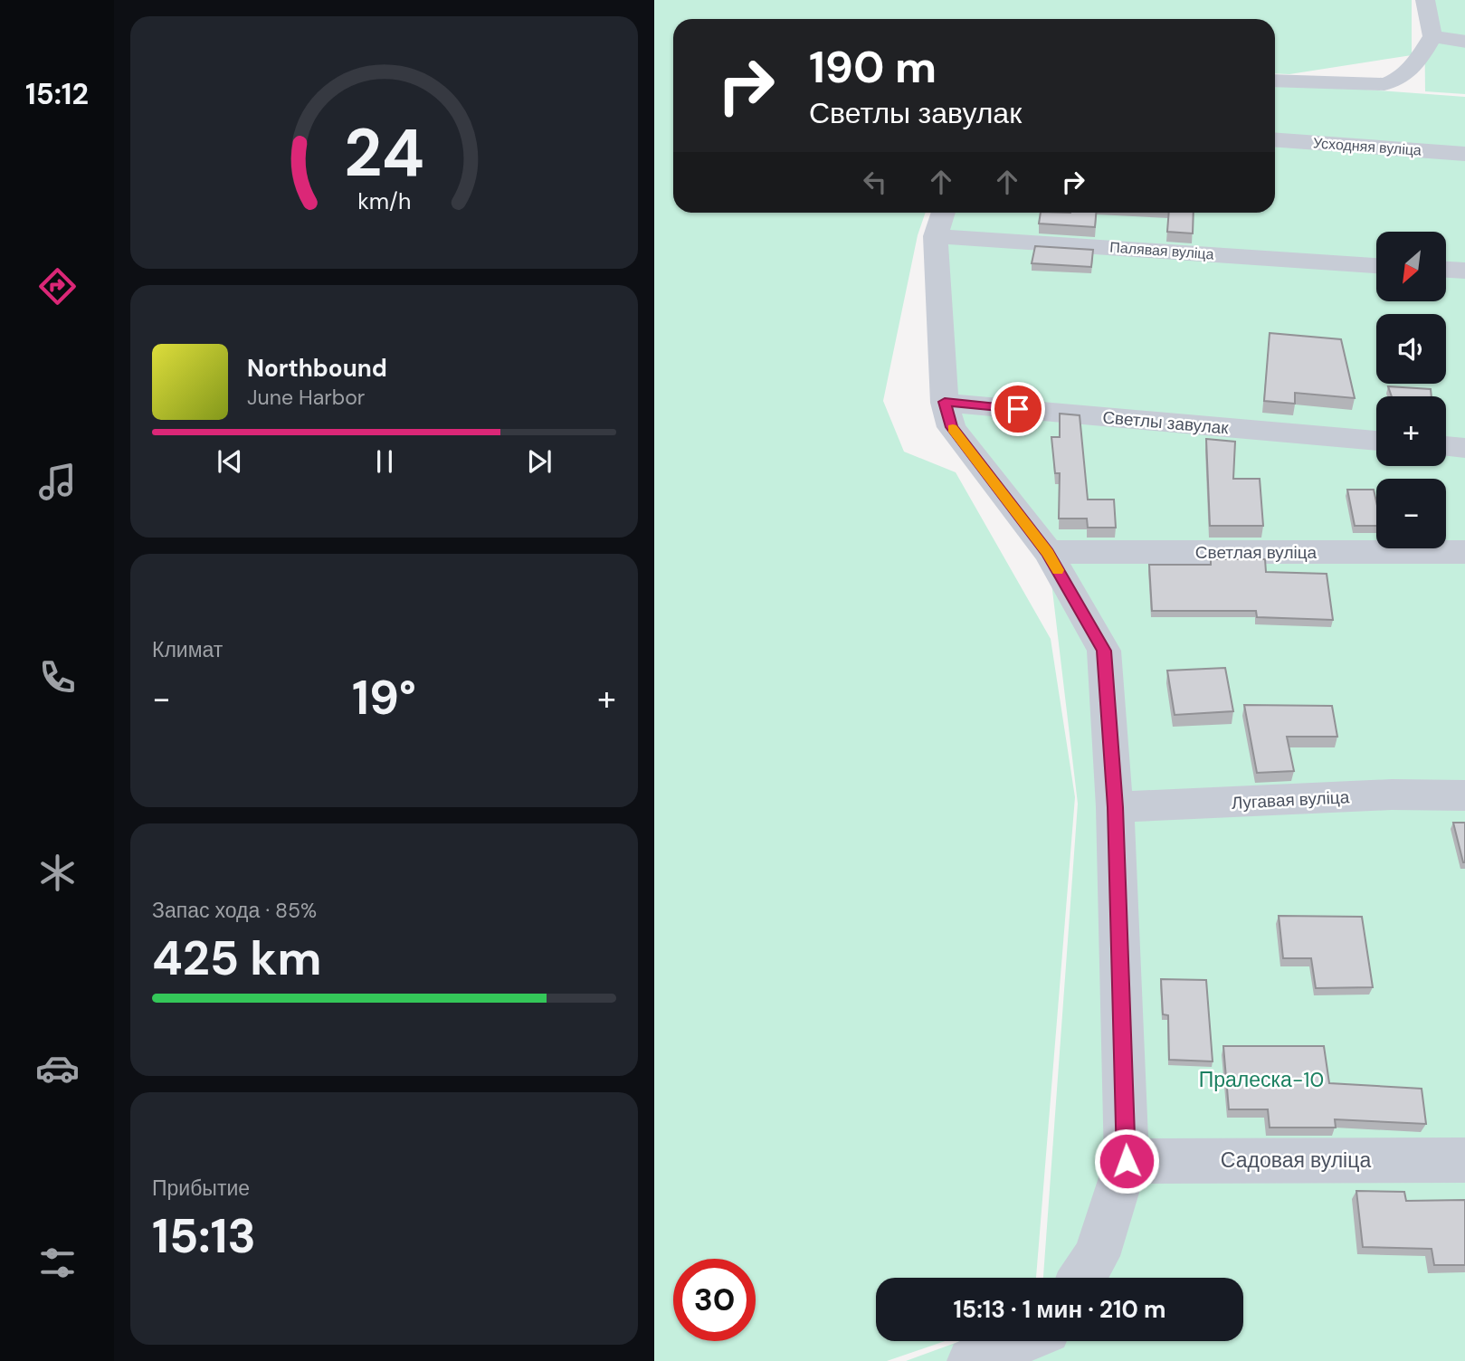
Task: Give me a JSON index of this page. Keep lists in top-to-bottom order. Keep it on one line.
{"streets":{"street":["Усходняя вуліца","Палявая вуліца","Светлы завулак","Светлая вуліца","Лугавая вуліца","Садовая вуліца"]},"parks":["Пралеска-10"],"north":"bottom left","page":{"tabs":"15:12","turn":["190 m","Светлы завулак"],"map_buttons":["+","−"],"song":["Northbound","June Harbor"],"tile":["Климат",["Запас хода · 85%","425 km"],["Прибытие","15:13"]],"heat":["−","19°","+"],"limit":"30","trip":"15:13 · 1 мин · 210 m","gauge":["24","km/h"]}}
